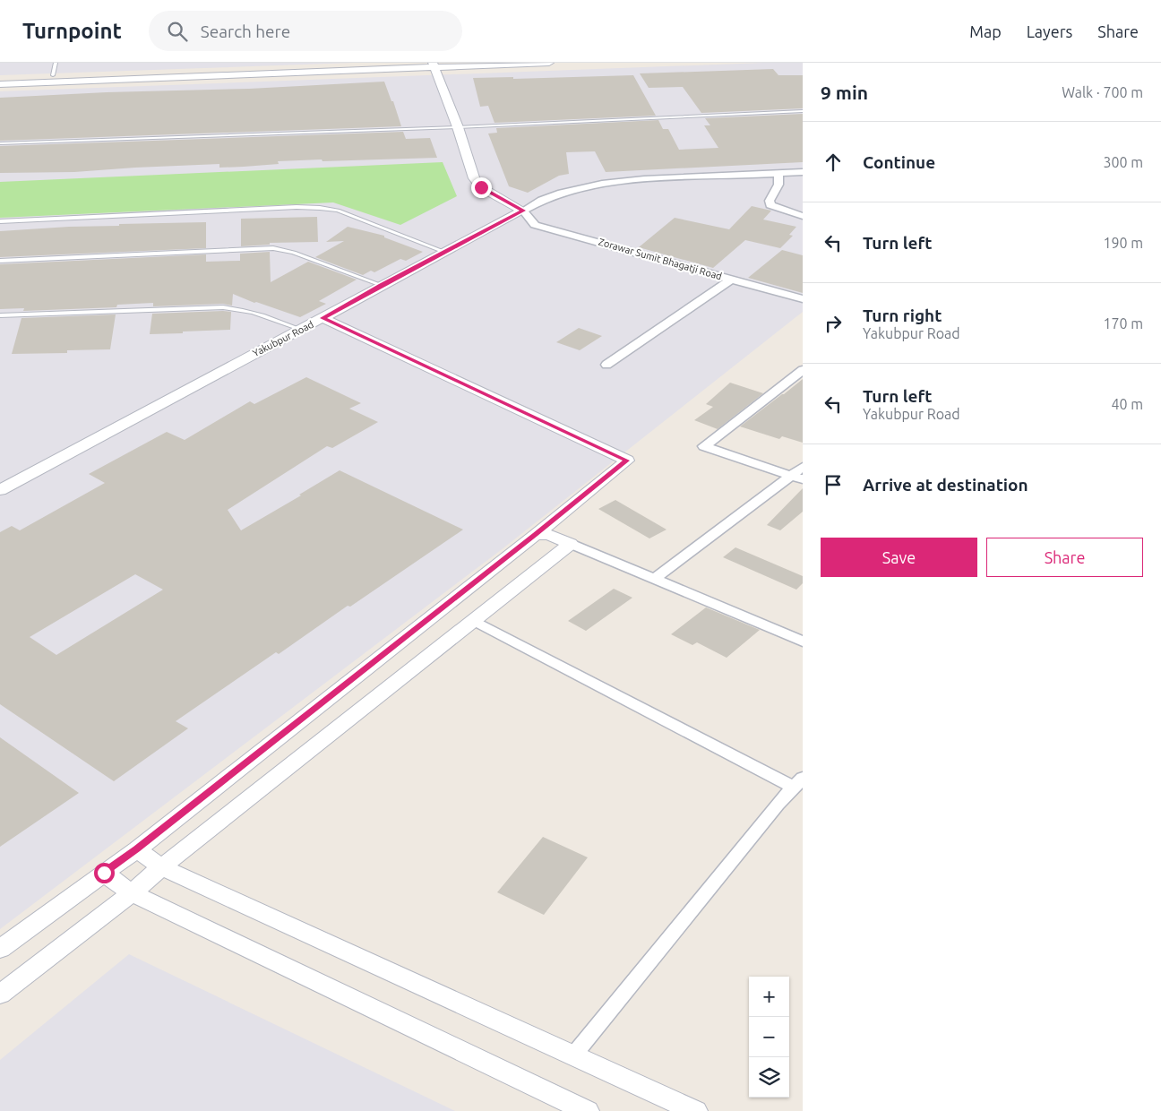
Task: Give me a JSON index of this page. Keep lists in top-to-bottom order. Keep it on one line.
{"streets":{"street":["Zorawar Sumit Bhagatji Road","Yakubpur Road"]},"crossings":[["Zorawar Sumit Bhagatji Road","Yakubpur Road"]],"page":{"header":"Turnpoint","search":"Search here","nav":["Map","Layers","Share"],"heading":["9 min","Walk · 700 m"],"list":[["Continue","300 m"],["Turn left","190 m"],["Turn right","Yakubpur Road","170 m"],["Turn left","Yakubpur Road","40 m"],"Arrive at destination"],"buttons":["Save","Share"],"map_buttons":["+","−"]}}
